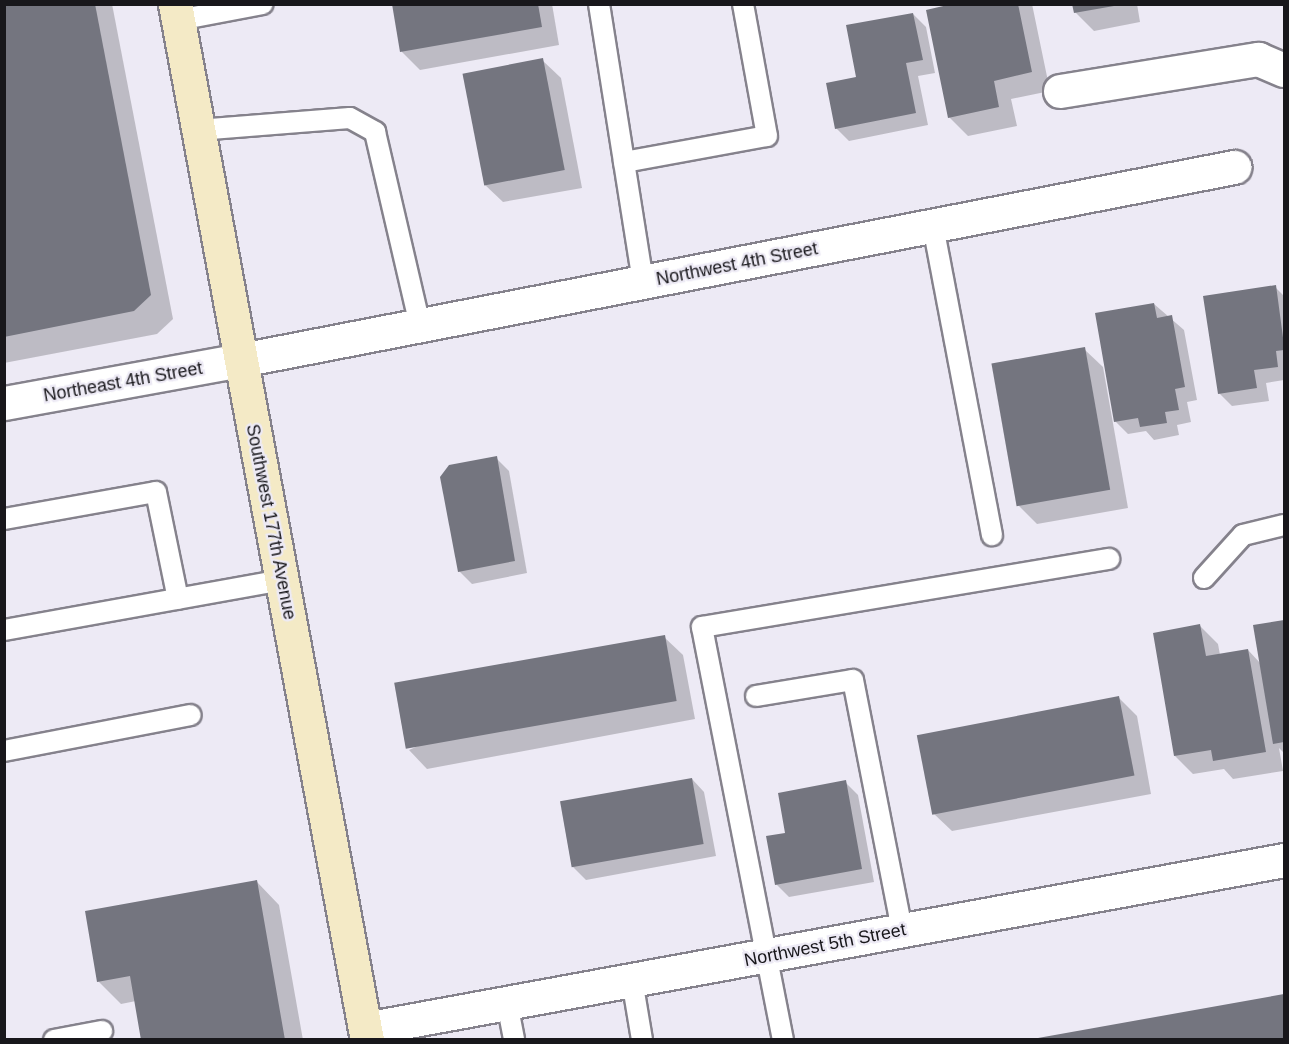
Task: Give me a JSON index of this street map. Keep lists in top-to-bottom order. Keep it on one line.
{"streets":{"main road":["Southwest 177th Avenue"],"street":["Northwest 4th Street","Northeast 4th Street","Northwest 5th Street"]},"crossings":[["Northwest 4th Street","Northeast 4th Street"],["Northwest 4th Street","Southwest 177th Avenue"],["Northeast 4th Street","Southwest 177th Avenue"],["Southwest 177th Avenue","Northwest 5th Street"]]}
